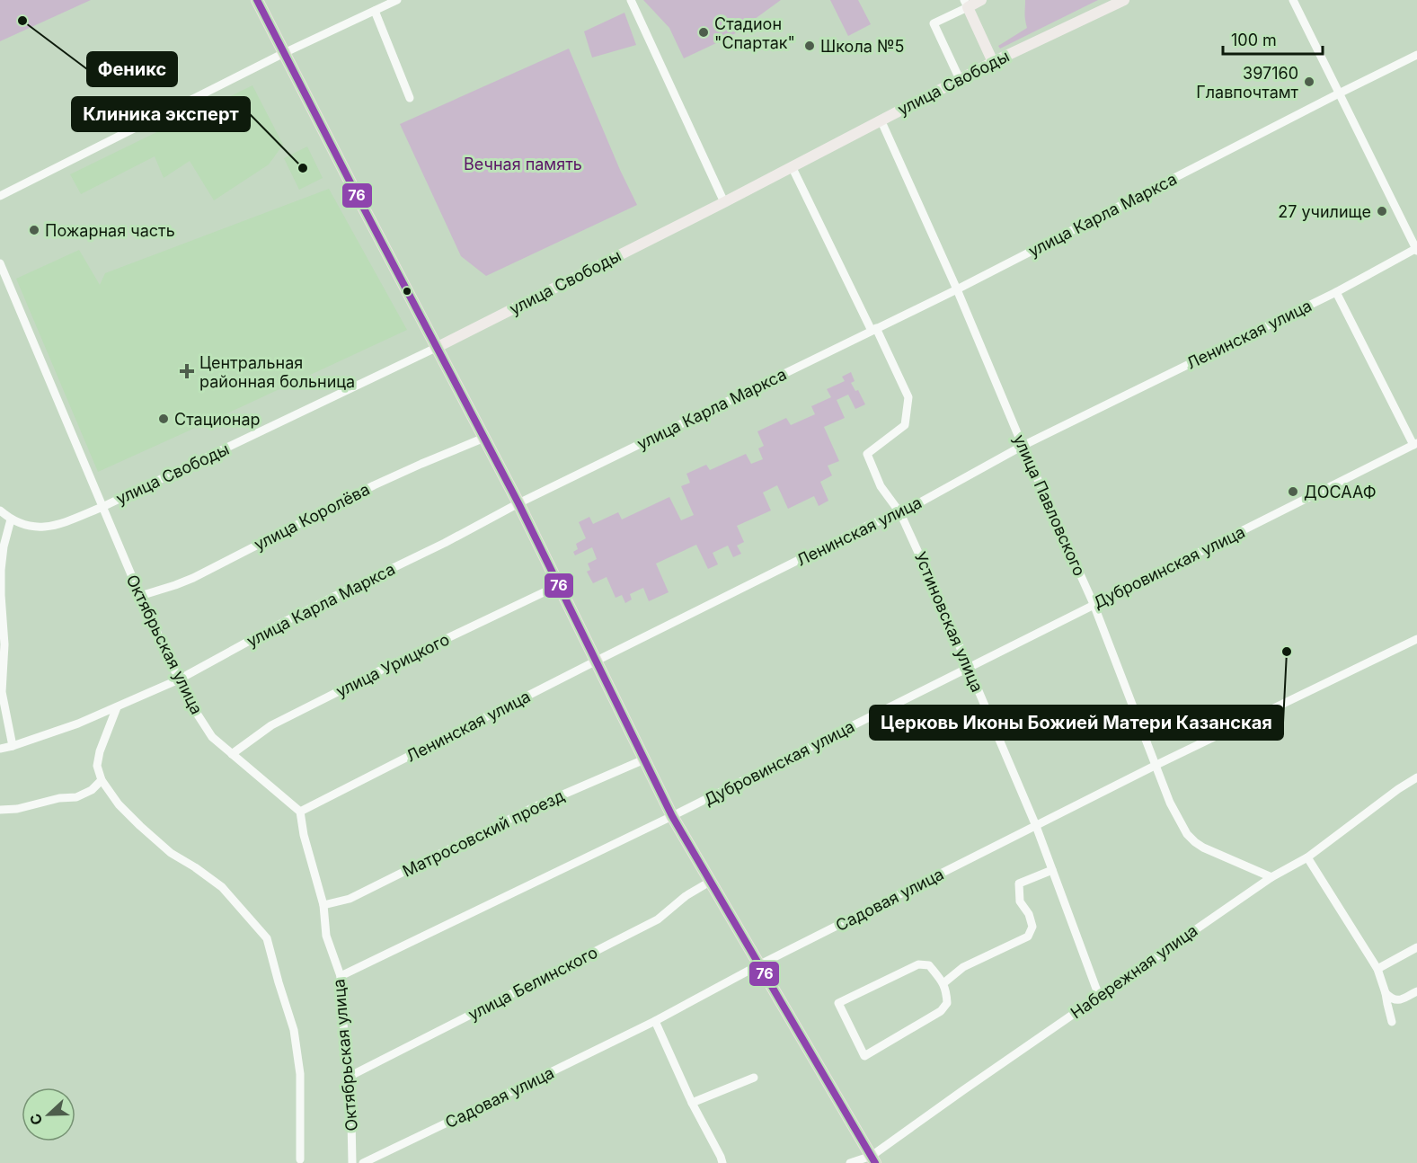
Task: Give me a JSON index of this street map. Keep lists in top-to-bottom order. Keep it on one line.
{"streets":{"main road":["улица Свободы"],"street":["улица Карла Маркса","Ленинская улица","улица Павловского","улица Королёва","Дубровинская улица","Устиновская улица","Октябрьская улица","улица Урицкого","Матросовский проезд","Садовая улица","Набережная улица","улица Белинского"]},"crossings":[["улица Свободы","улица Павловского"],["улица Свободы","Устиновская улица"],["улица Свободы","Октябрьская улица"],["улица Карла Маркса","улица Павловского"],["улица Карла Маркса","Устиновская улица"],["улица Карла Маркса","Октябрьская улица"],["Ленинская улица","улица Павловского"],["Ленинская улица","Устиновская улица"],["Ленинская улица","Октябрьская улица"],["улица Павловского","Дубровинская улица"],["улица Павловского","Садовая улица"],["улица Павловского","Набережная улица"],["улица Королёва","Октябрьская улица"],["Дубровинская улица","Устиновская улица"],["Дубровинская улица","Октябрьская улица"],["Устиновская улица","Садовая улица"],["Устиновская улица","Набережная улица"],["Октябрьская улица","улица Урицкого"],["Октябрьская улица","Матросовский проезд"],["Октябрьская улица","улица Белинского"]],"parks":["Вечная память"],"places":{"other":["Феникс","Стадион \"Спартак\"","Школа №5","397160 Главпочтамт","Клиника эксперт","27 училище","Пожарная часть","Стационар","ДОСААФ","Церковь Иконы Божией Матери Казанская"],"health":["Центральная районная больница"]},"lines":["transit line 76"],"scale_bar":"100 m","north":"left"}
